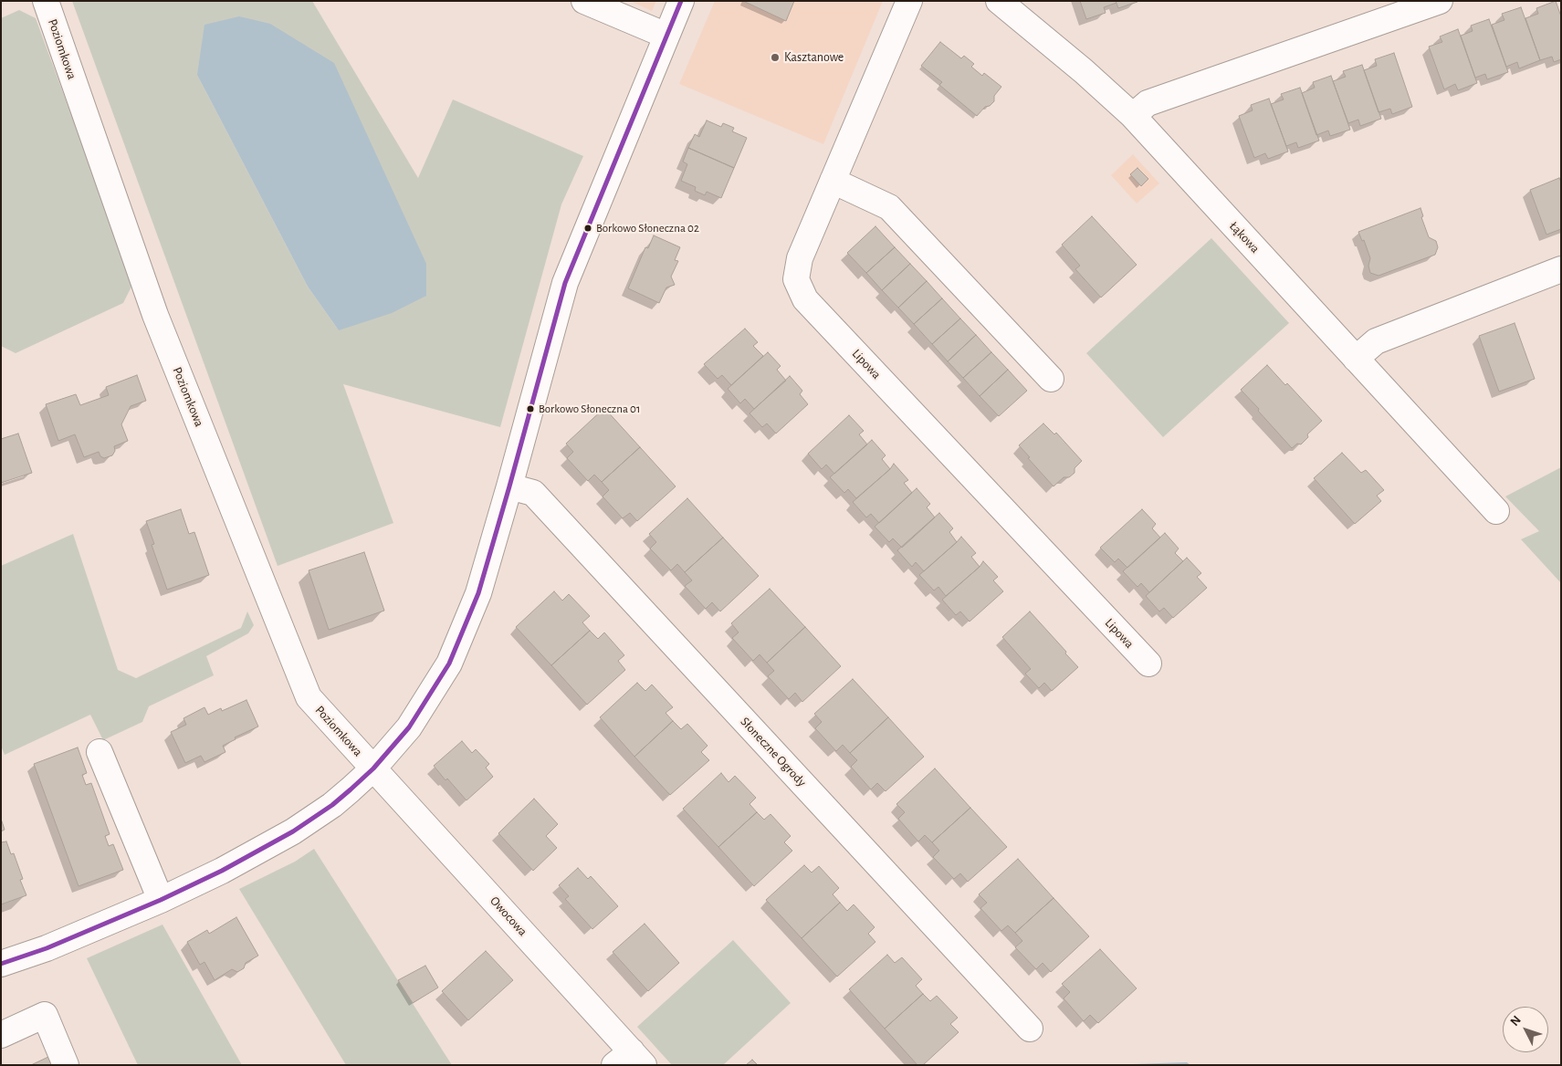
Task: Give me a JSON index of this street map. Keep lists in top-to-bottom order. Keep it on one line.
{"streets":{"street":["Poziomkowa","Łąkowa","Lipowa","Słoneczne Ogrody","Owocowa"]},"crossings":[["Poziomkowa","Owocowa"]],"places":["Kasztanowe","Borkowo Słoneczna 02","Borkowo Słoneczna 01"],"north":"top left"}
